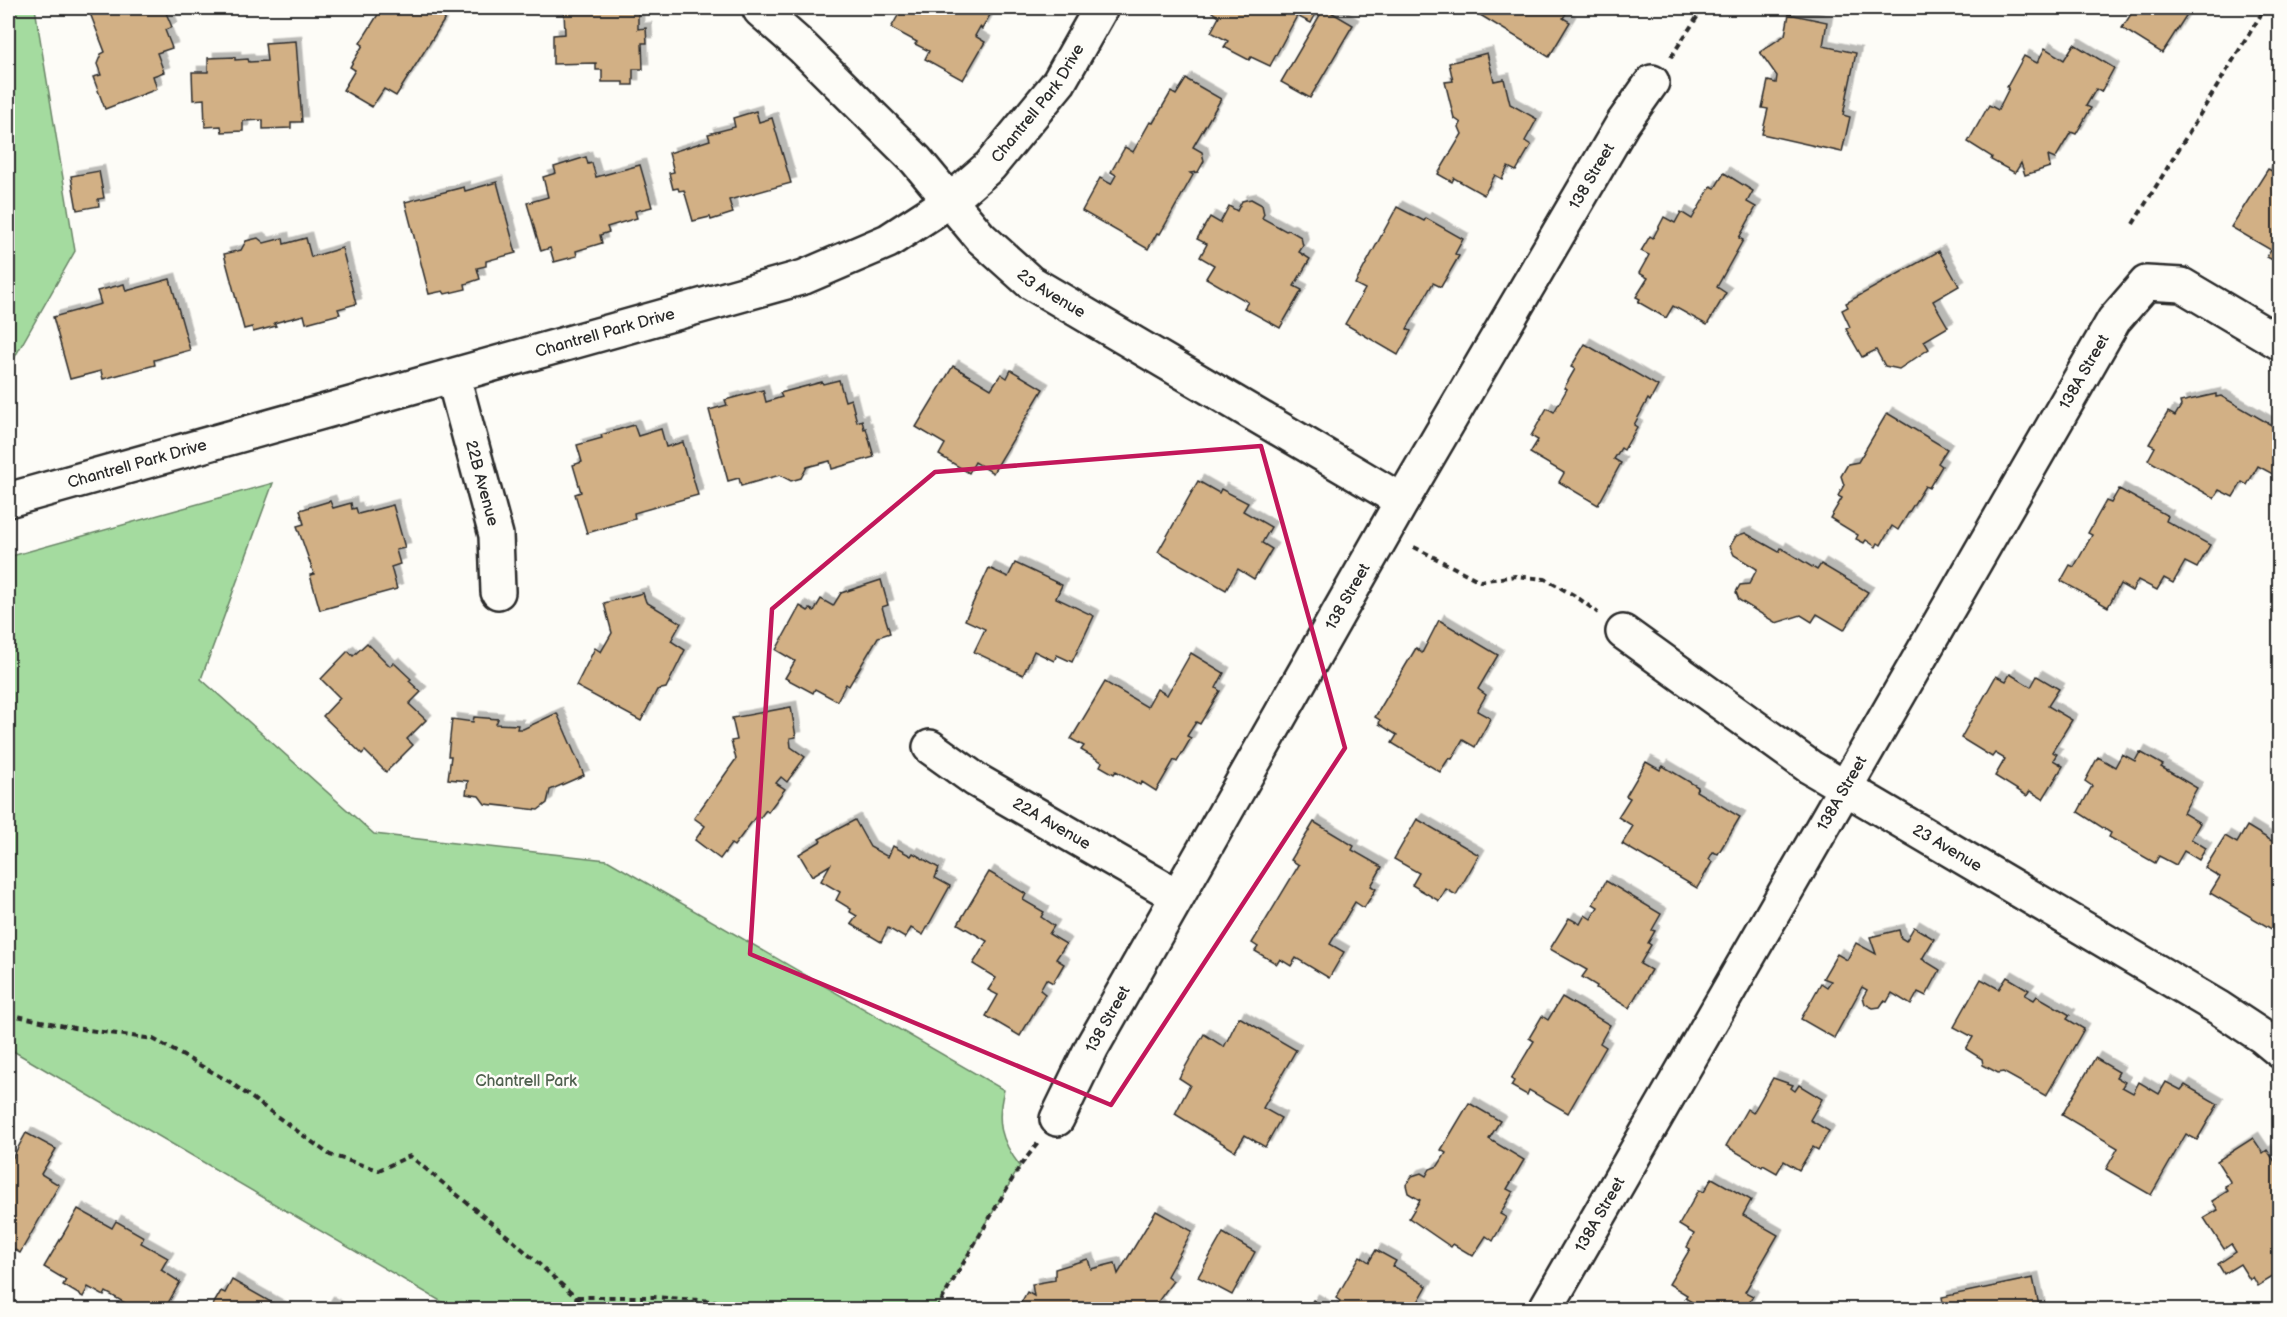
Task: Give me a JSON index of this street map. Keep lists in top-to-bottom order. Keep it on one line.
{"streets":{"street":["Chantrell Park Drive","138 Street","23 Avenue","138A Street","22B Avenue","22A Avenue"]},"crossings":[["Chantrell Park Drive","23 Avenue"],["Chantrell Park Drive","22B Avenue"],["138 Street","23 Avenue"],["138 Street","22A Avenue"],["23 Avenue","138A Street"]],"parks":["Chantrell Park"]}
